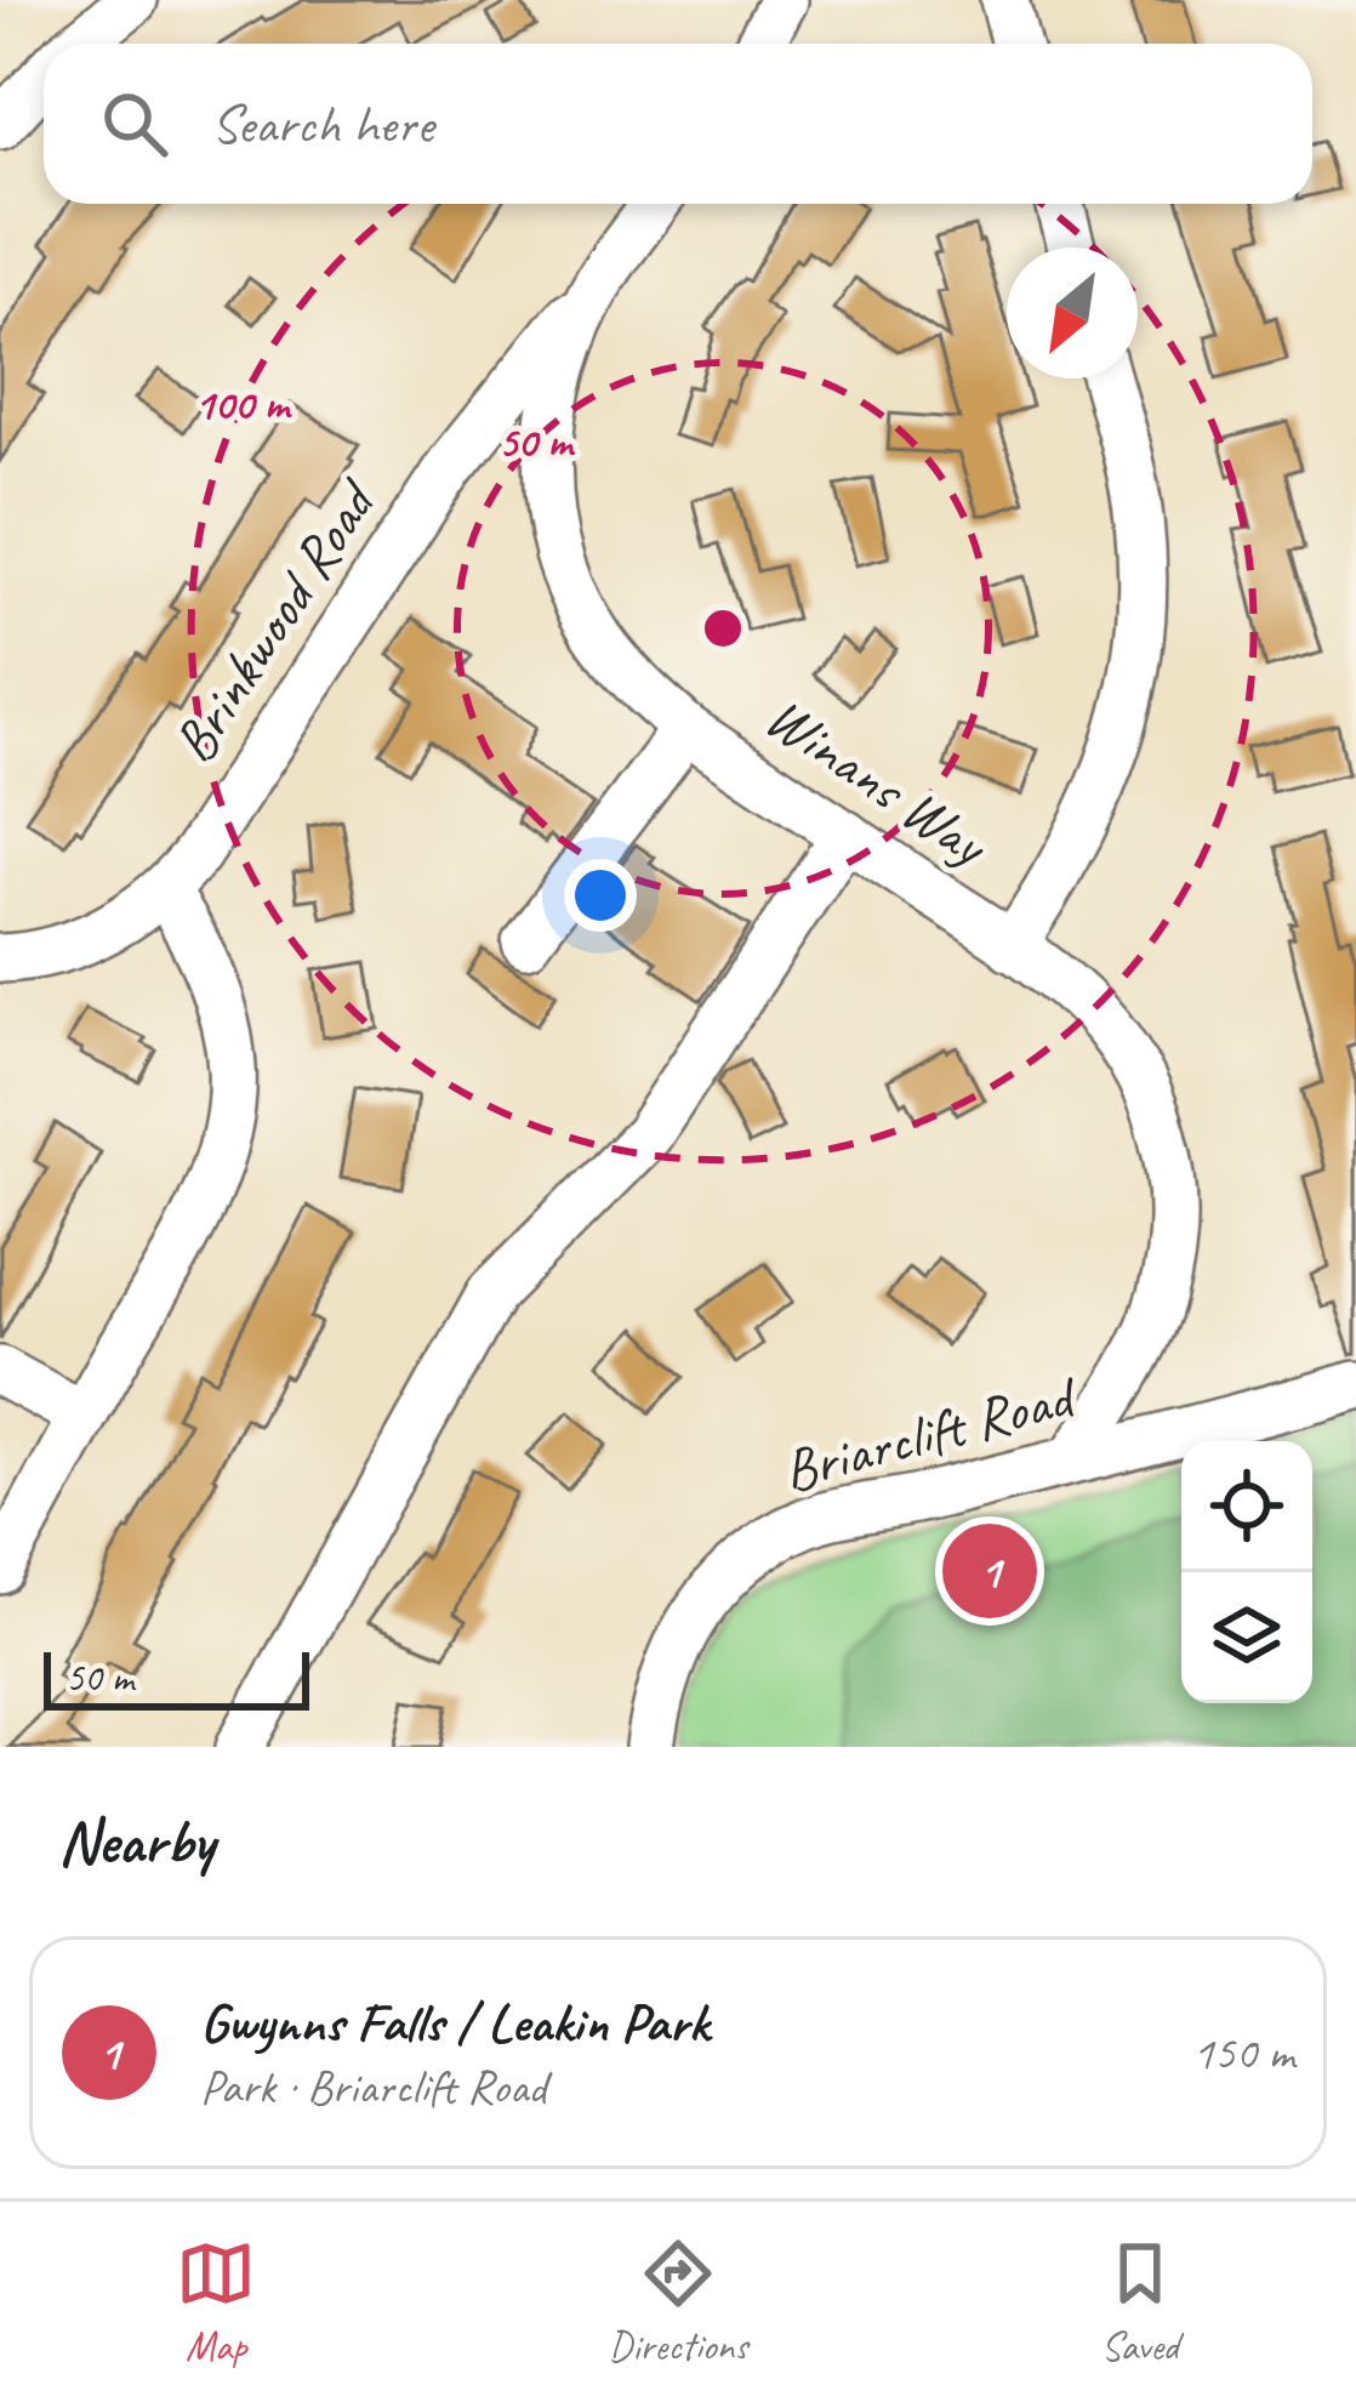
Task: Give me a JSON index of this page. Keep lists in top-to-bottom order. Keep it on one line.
{"streets":{"street":["Brinkwood Road","Winans Way","Briarclift Road"]},"crossings":[["Brinkwood Road","Winans Way"],["Winans Way","Briarclift Road"]],"scale_bar":"50 m","north":"bottom left","page":{"search":"Search here","pins":"1","scale":"50 m","heading":"Nearby","list":[{"mark":"1","name":"Gwynns Falls / Leakin Park","note":"Park · Briarclift Road","value":"150 m"}],"nav":["Map","Directions","Saved"]},"rings":["100 m","50 m"]}
